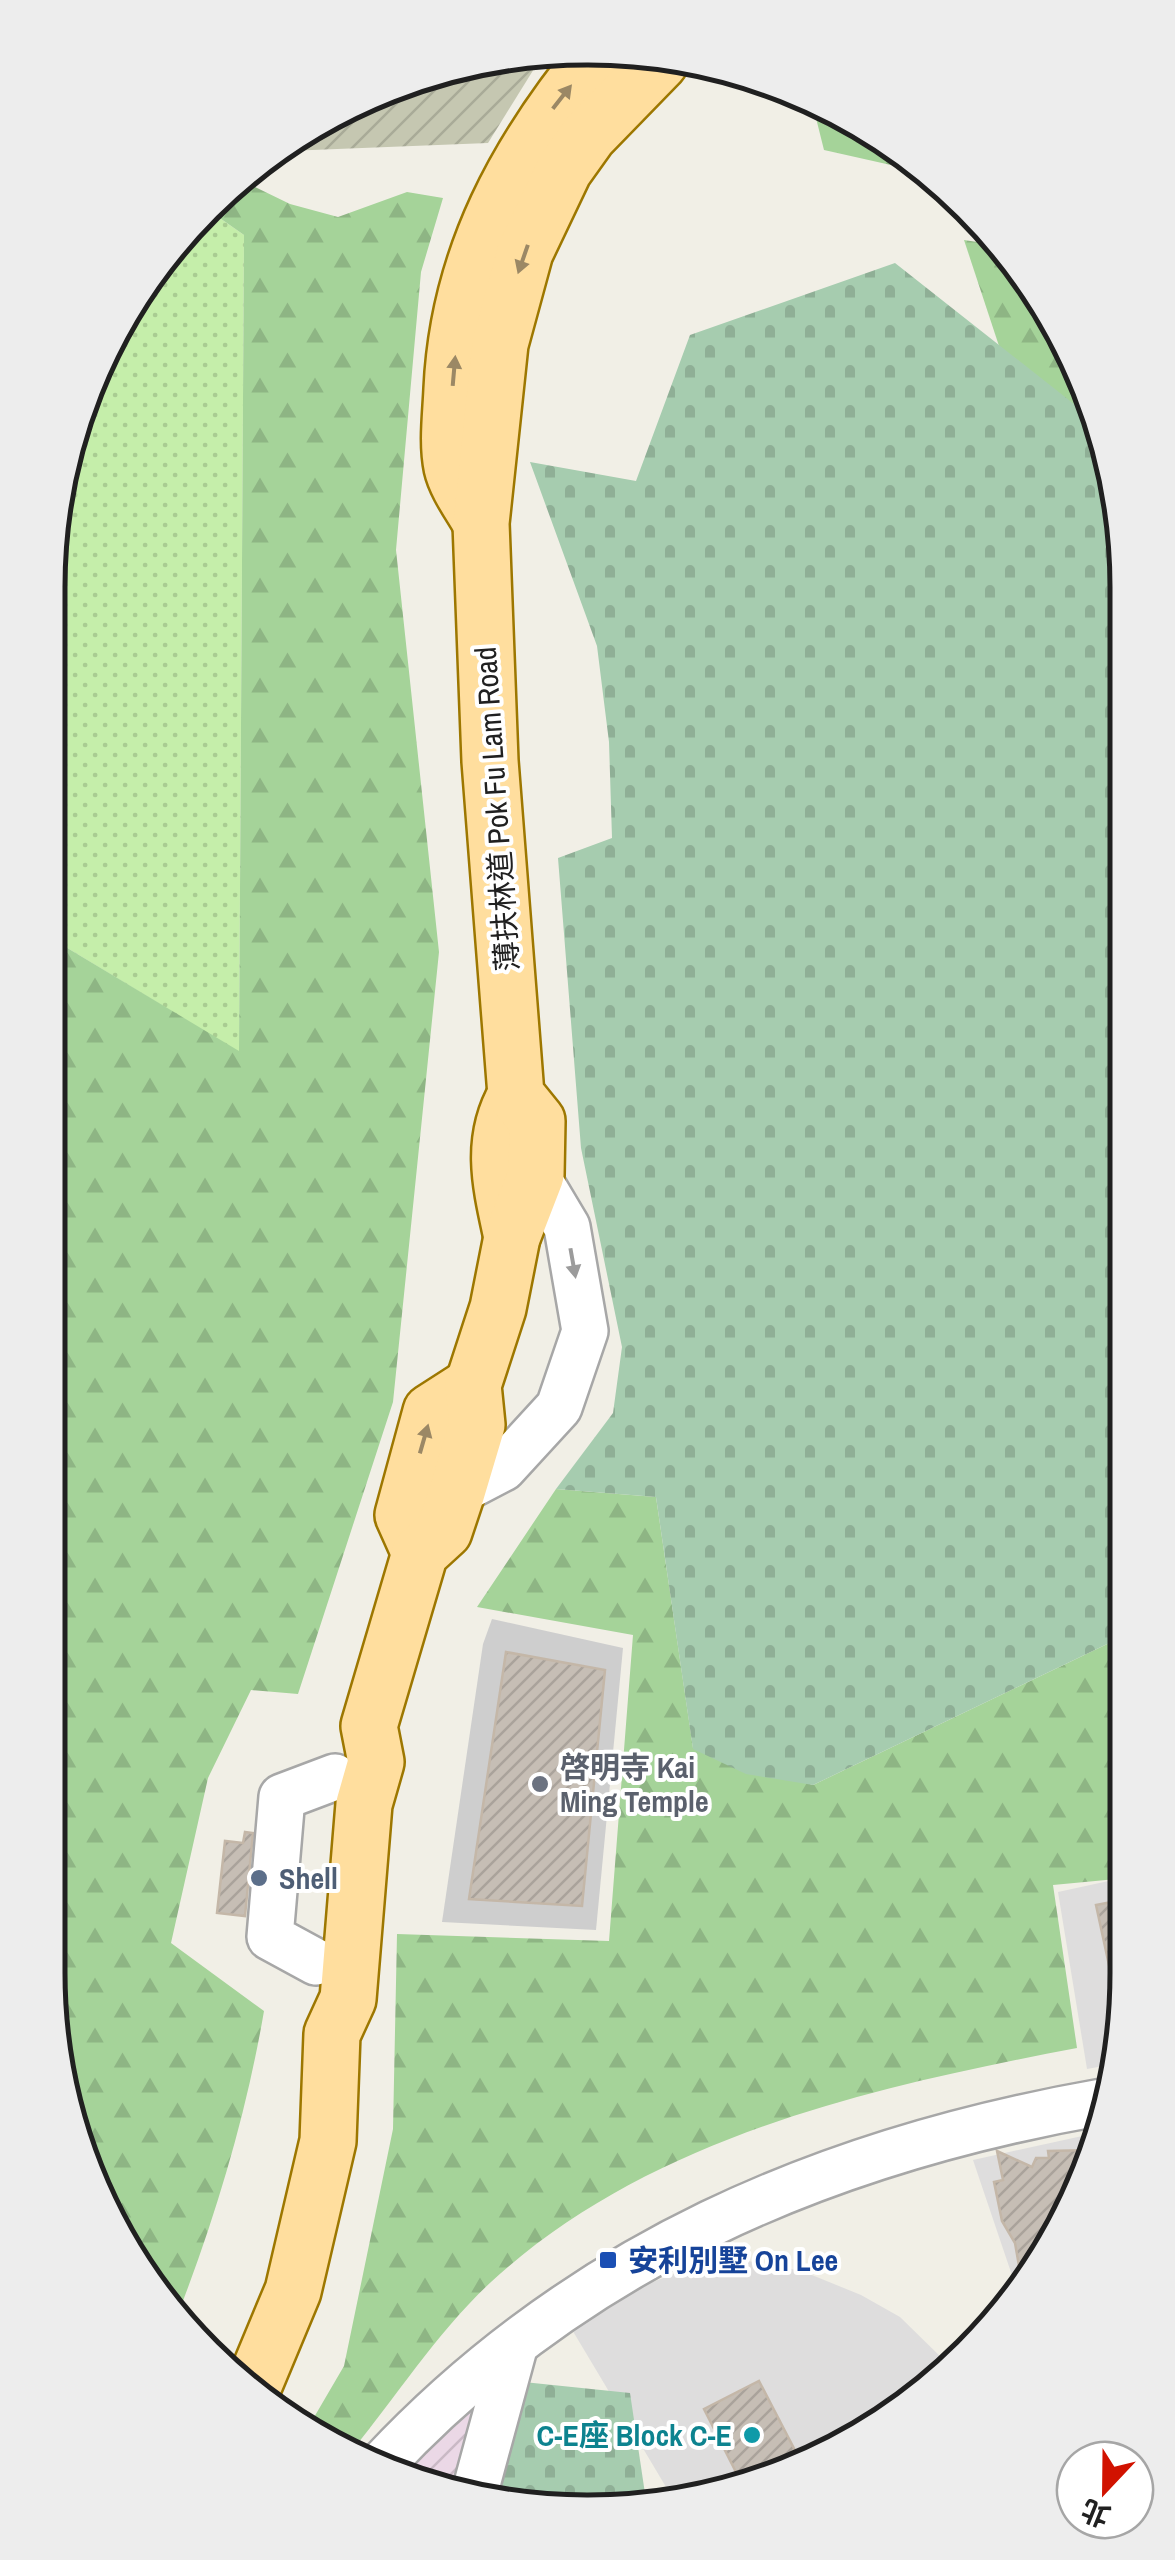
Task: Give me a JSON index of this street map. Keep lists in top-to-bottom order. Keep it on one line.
{"streets":{"main road":["薄扶林道 Pok Fu Lam Road"]},"places":{"other":["啓明寺 Kai Ming Temple","Shell","C-E座 Block C-E"],"transit":["安利別墅 On Lee"]},"north":"bottom"}
